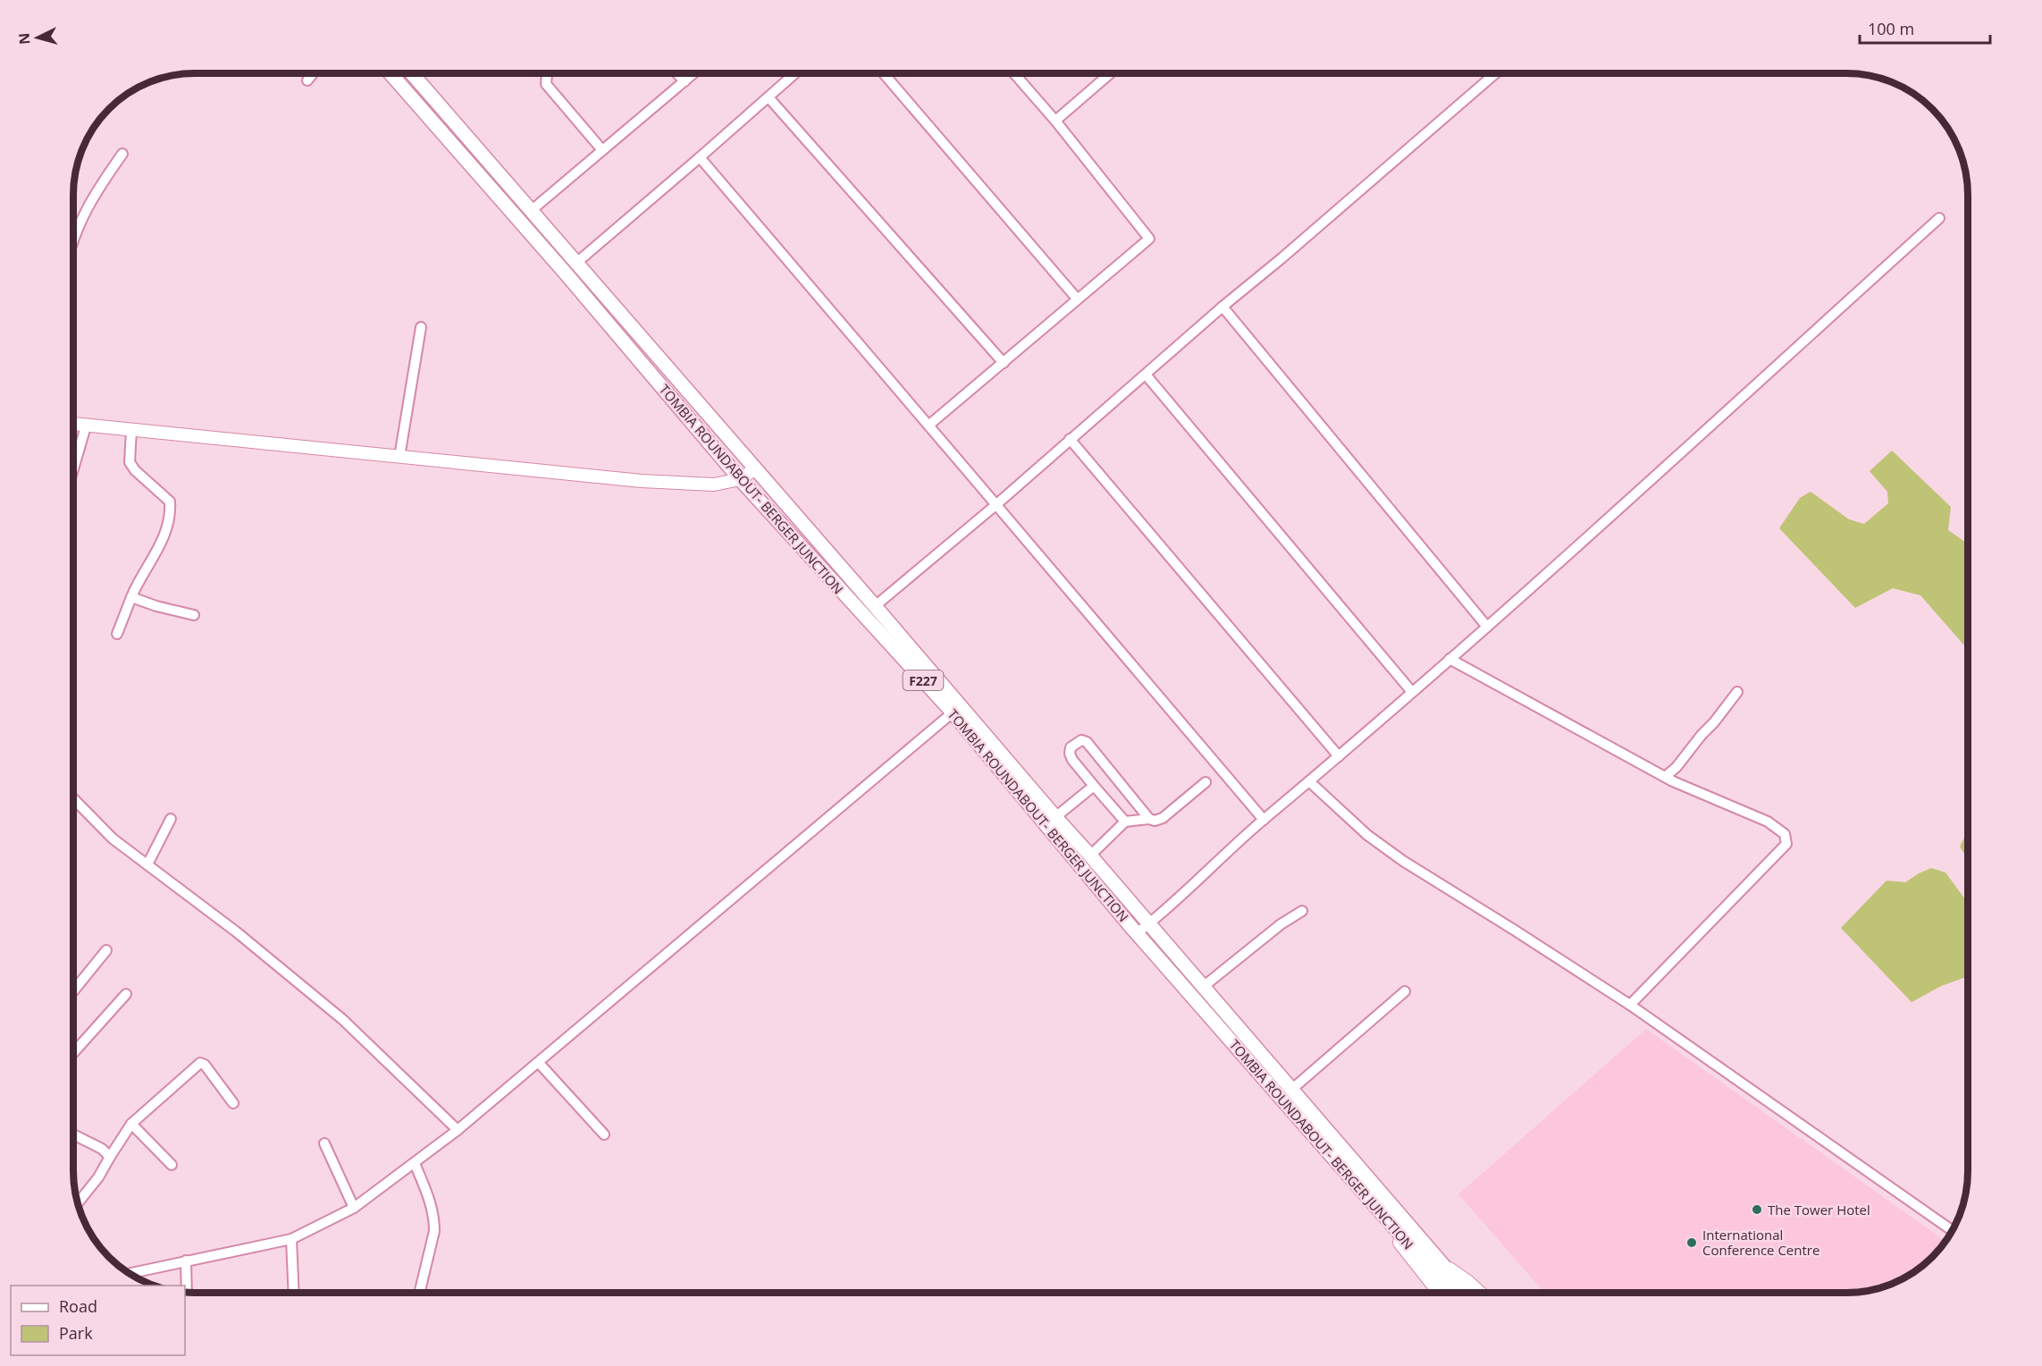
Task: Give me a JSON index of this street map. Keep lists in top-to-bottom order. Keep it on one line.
{"streets":{"main road":["TOMBIA ROUNDABOUT- BERGER JUNCTION","F227"]},"places":["The Tower Hotel","International Conference Centre"],"legend":["Road","Park"],"scale_bar":"100 m","north":"left"}
